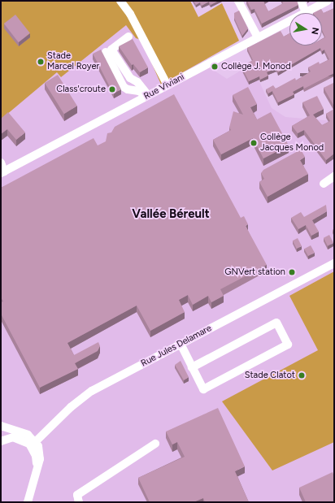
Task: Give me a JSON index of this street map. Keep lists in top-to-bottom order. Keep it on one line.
{"streets":{"street":["Rue Viviani","Rue Jules Delamare"]},"districts":["Vallée Béreult"],"places":["Stade Marcel Royer","Collège J. Monod","Class'croute","Collège Jacques Monod","GNVert station","Stade Clatot"],"north":"right"}
